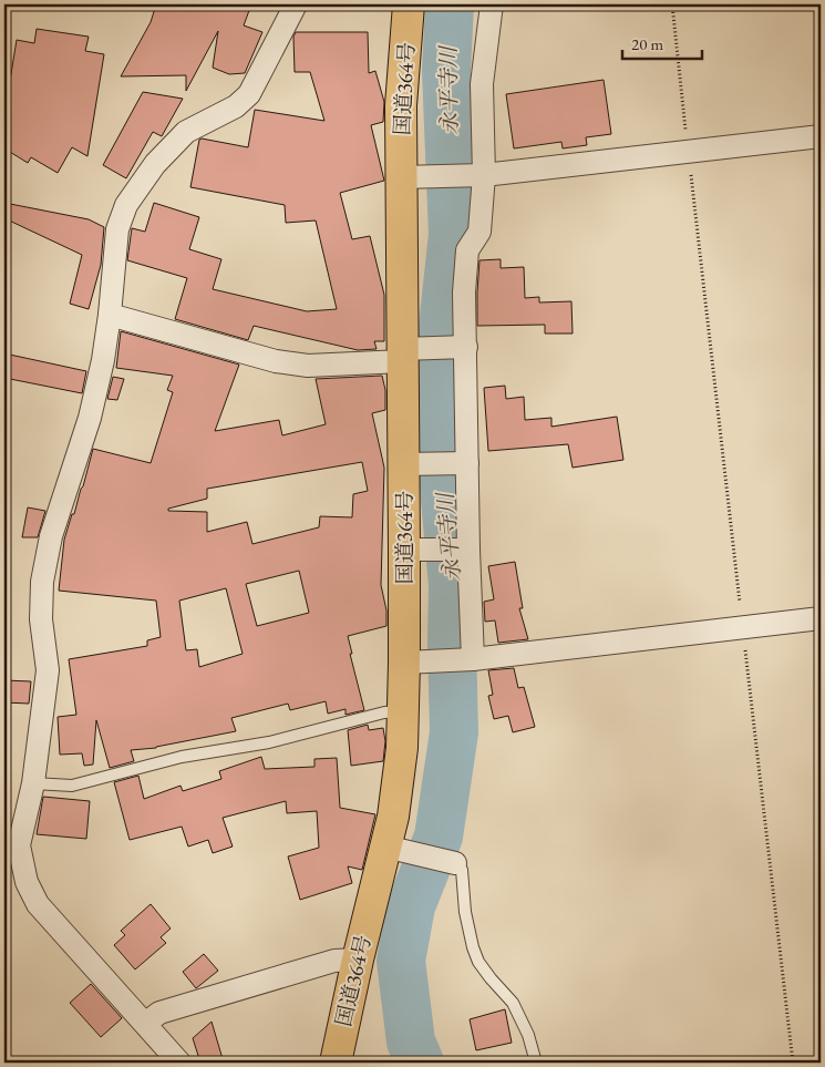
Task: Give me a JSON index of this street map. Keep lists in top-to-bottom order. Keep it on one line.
{"streets":{"highway":["国道364号"]},"water":["永平寺川"],"scale_bar":"20 m"}
